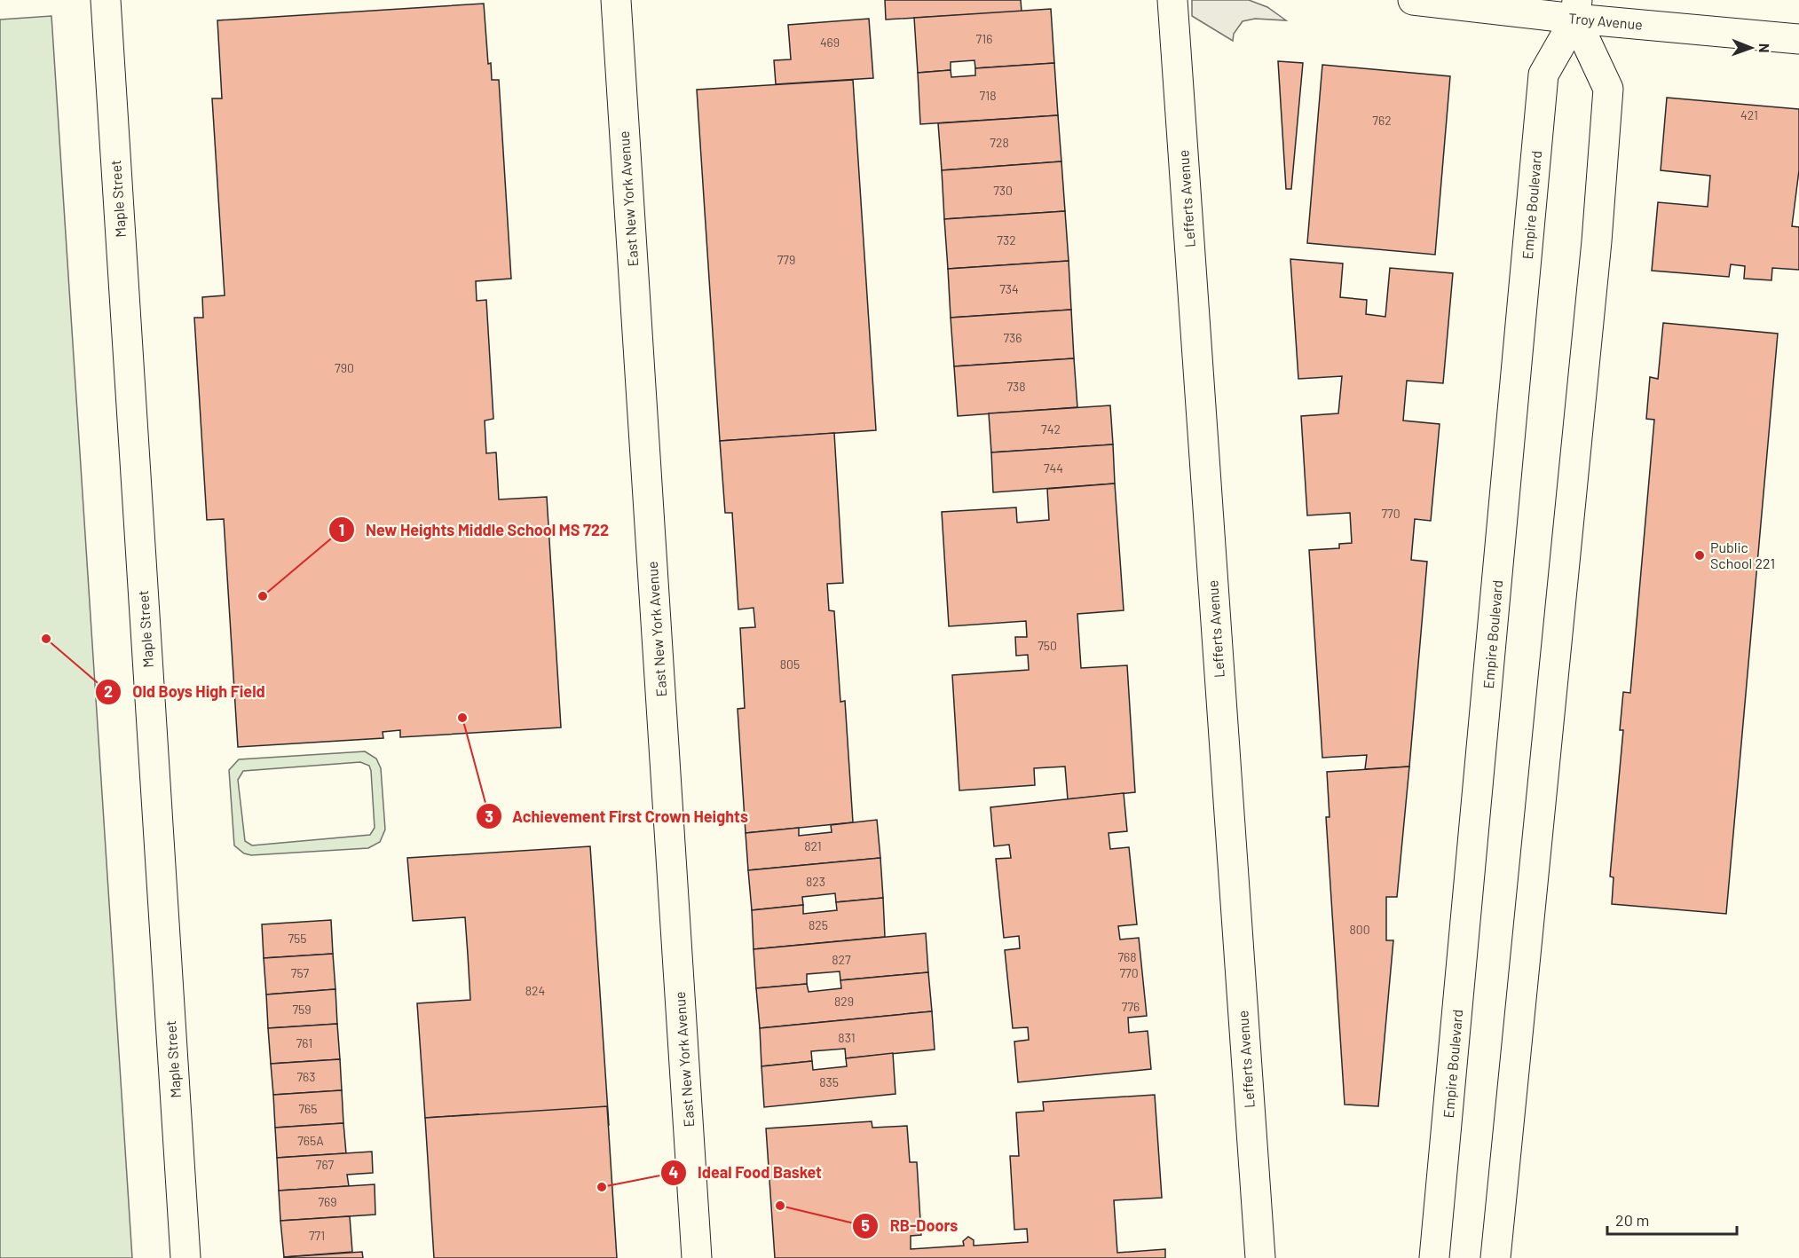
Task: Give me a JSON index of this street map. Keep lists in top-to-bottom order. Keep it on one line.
{"streets":{"main road":["Troy Avenue","Maple Street","East New York Avenue","Lefferts Avenue","Empire Boulevard"]},"crossings":[["Troy Avenue","Empire Boulevard"]],"places":["Public School 221","New Heights Middle School MS 722","Old Boys High Field","Achievement First Crown Heights","Ideal Food Basket","RB-Doors"],"house_numbers":["716","469","718","421","762","728","730","732","779","734","736","790","738","742","744","770","750","805","821","823","825","800","755","768","827","757","770","824","829","776","759","831","761","763","835","765","765A","767","769","771"],"scale_bar":"20 m","north":"right"}
